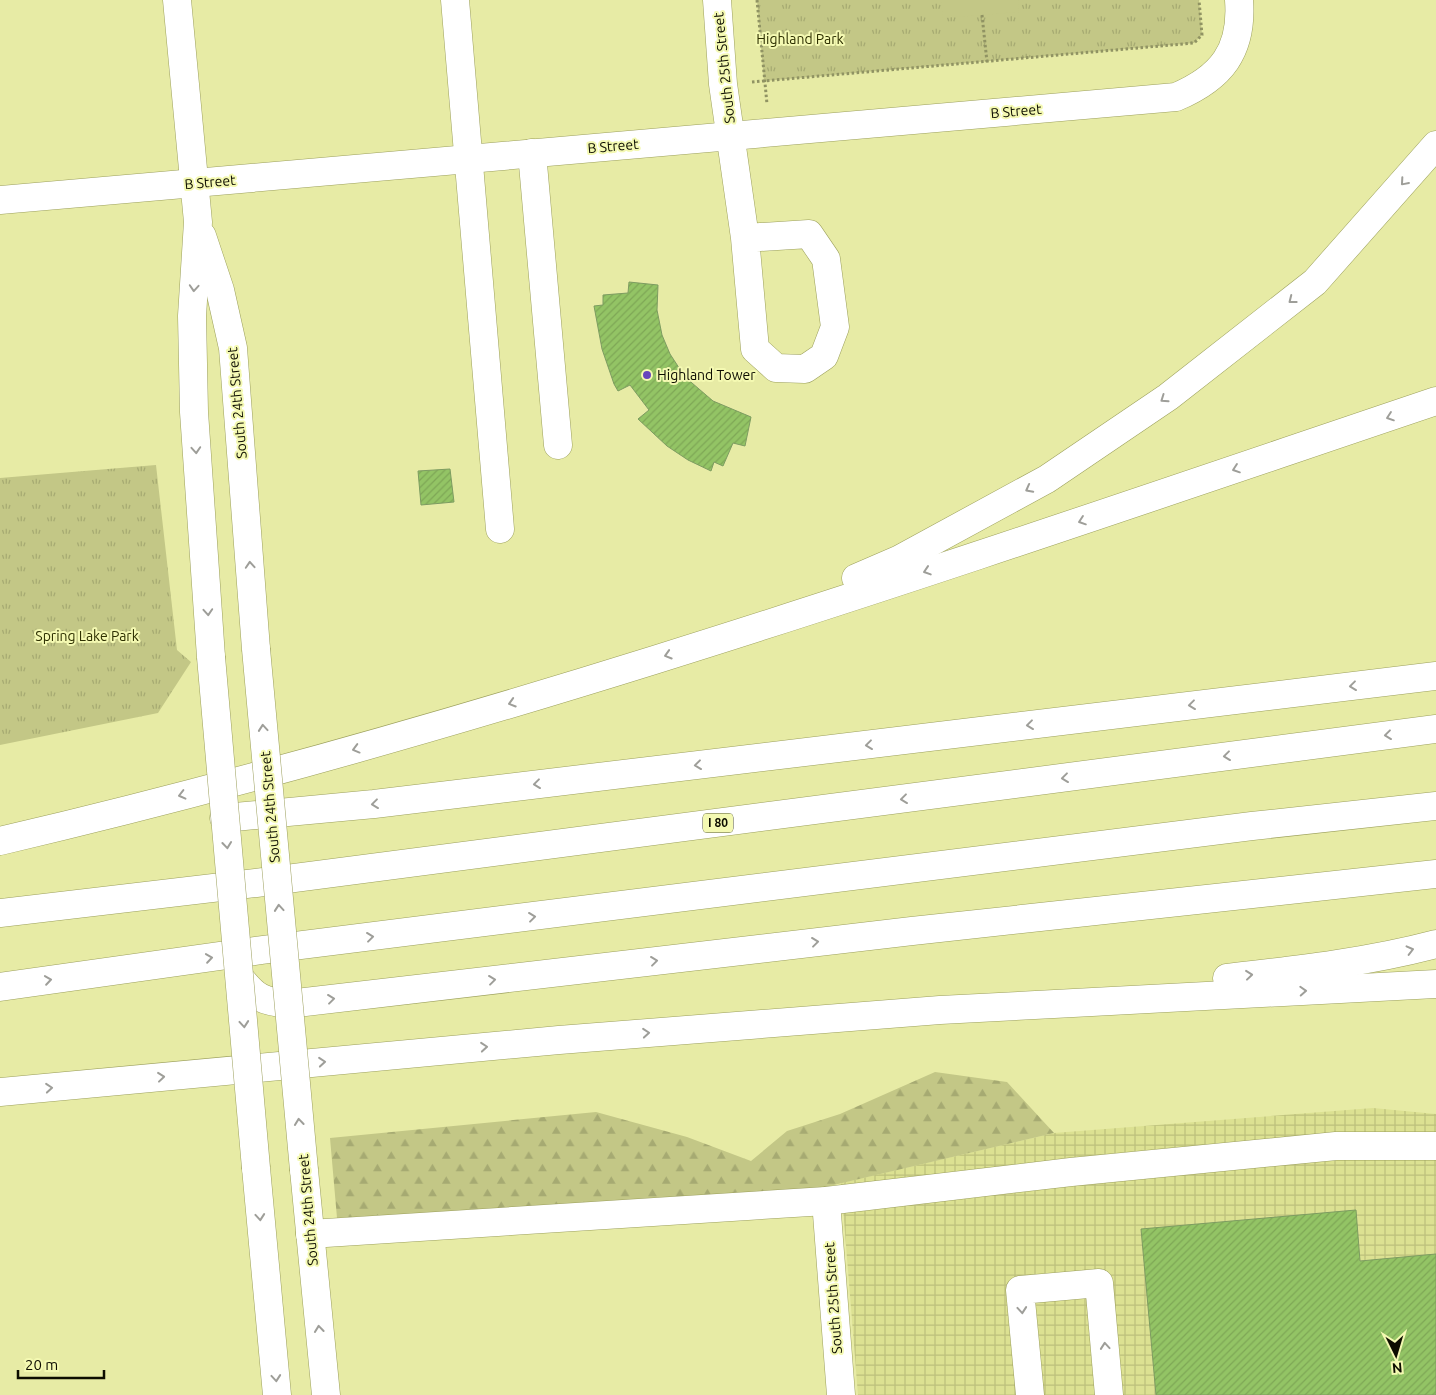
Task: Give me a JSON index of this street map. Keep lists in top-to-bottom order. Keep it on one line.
{"streets":{"main road":["South 25th Street","B Street","South 24th Street","I 80"]},"crossings":[["South 25th Street","B Street"],["B Street","South 24th Street"]],"parks":["Highland Park","Spring Lake Park"],"places":["Highland Tower"],"scale_bar":"20 m","north":"bottom"}
